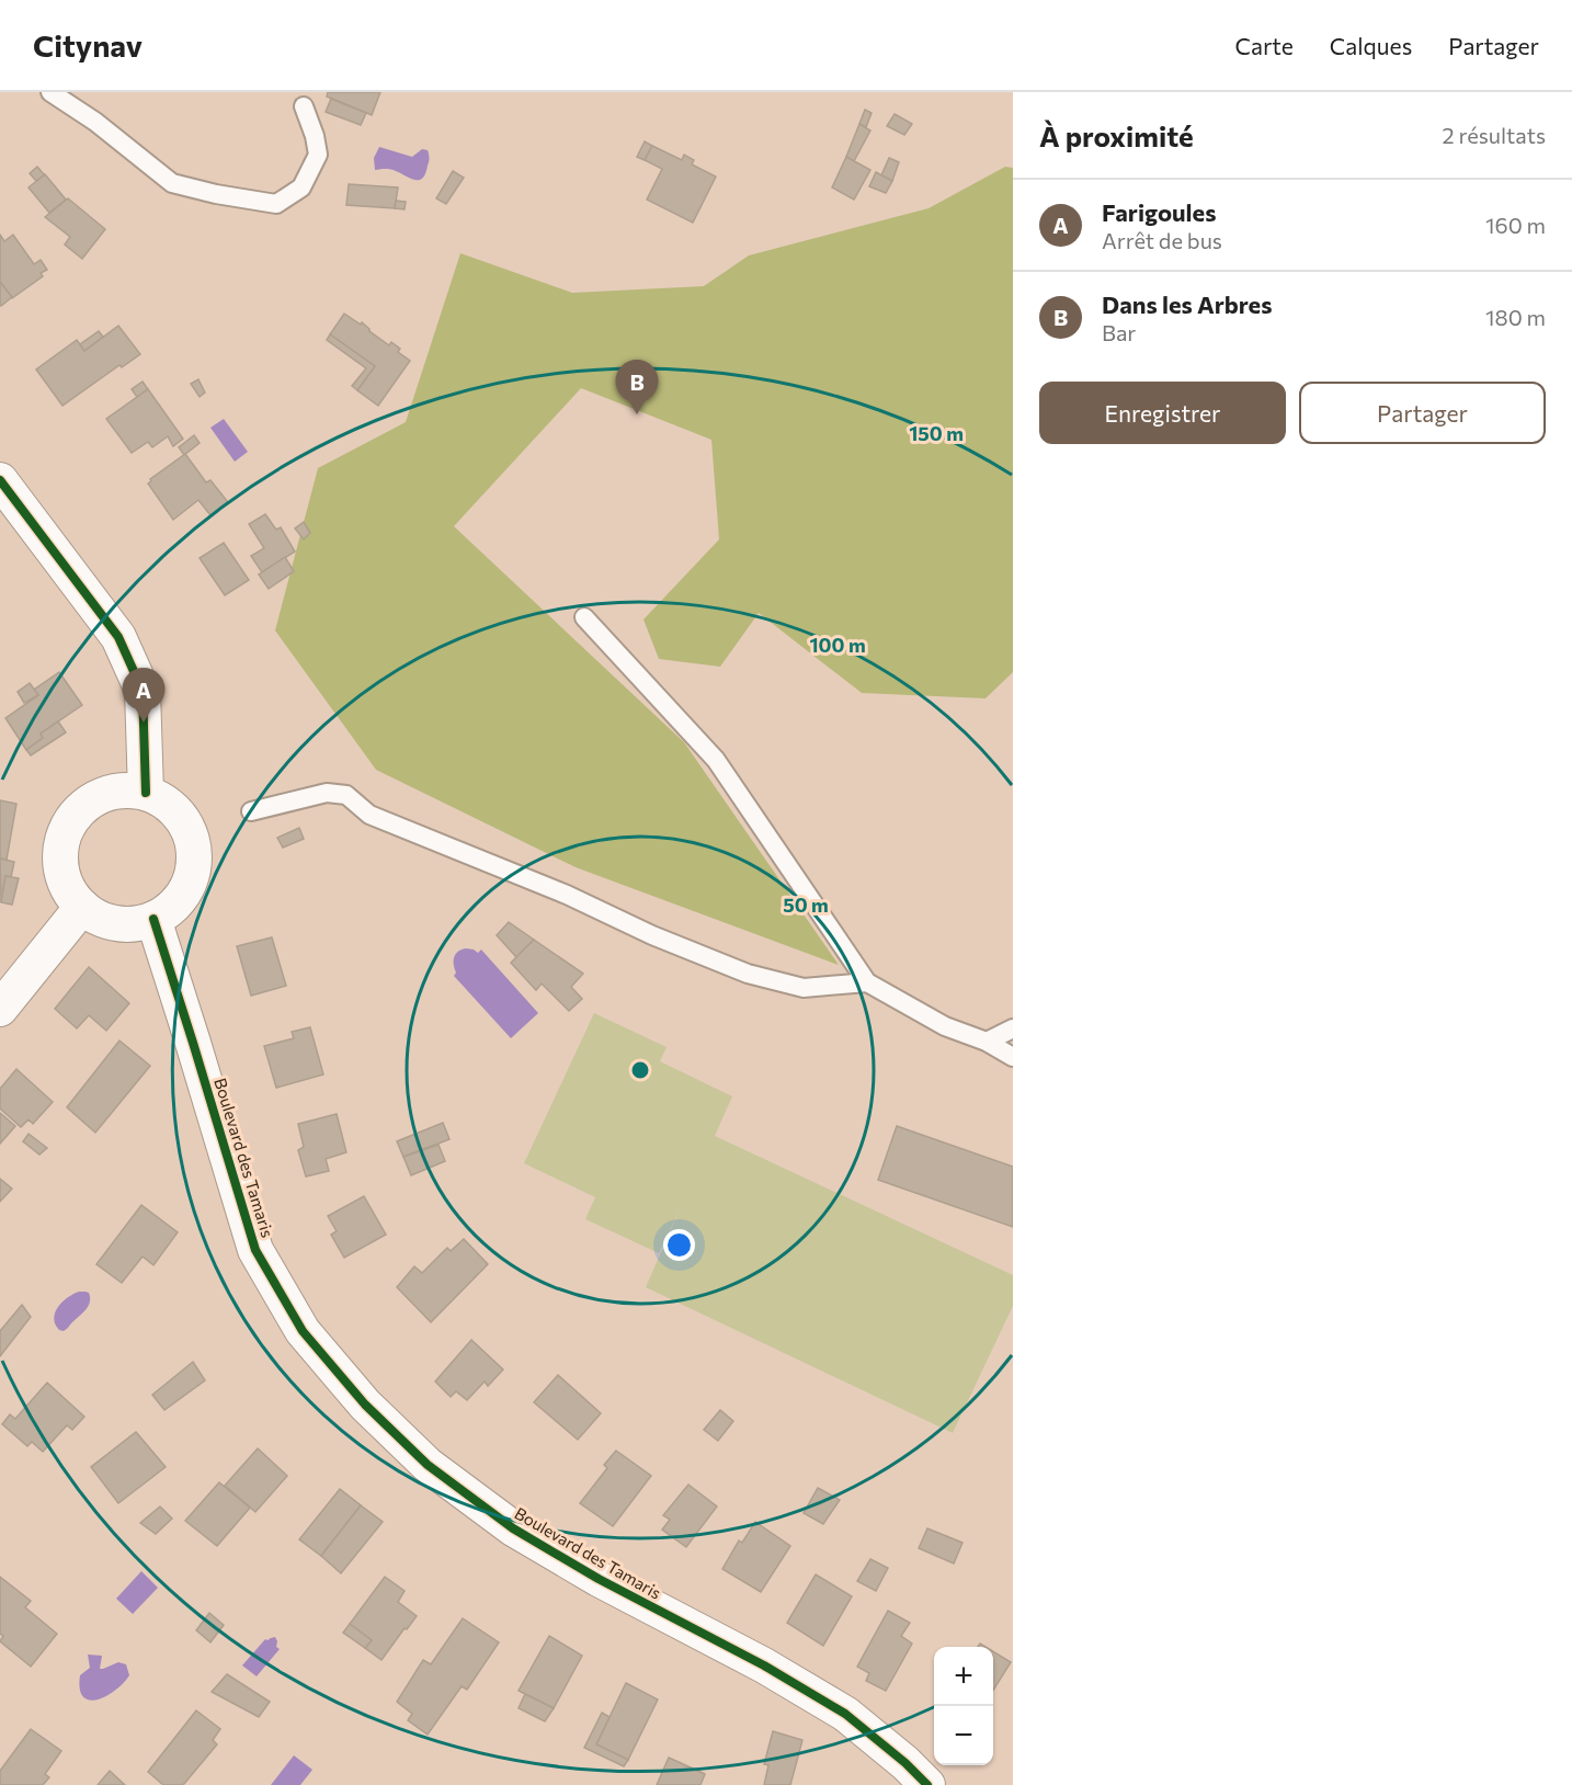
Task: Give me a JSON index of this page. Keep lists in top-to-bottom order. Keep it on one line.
{"streets":{"street":["Boulevard des Tamaris"]},"page":{"header":"Citynav","nav":["Carte","Calques","Partager"],"heading":["À proximité","2 résultats"],"list":[{"mark":"A","name":"Farigoules","note":"Arrêt de bus","value":"160 m"},{"mark":"B","name":"Dans les Arbres","note":"Bar","value":"180 m"}],"pins":["B","A"],"buttons":["Enregistrer","Partager"],"map_buttons":["+","−"]},"rings":["150 m","100 m","50 m"]}
